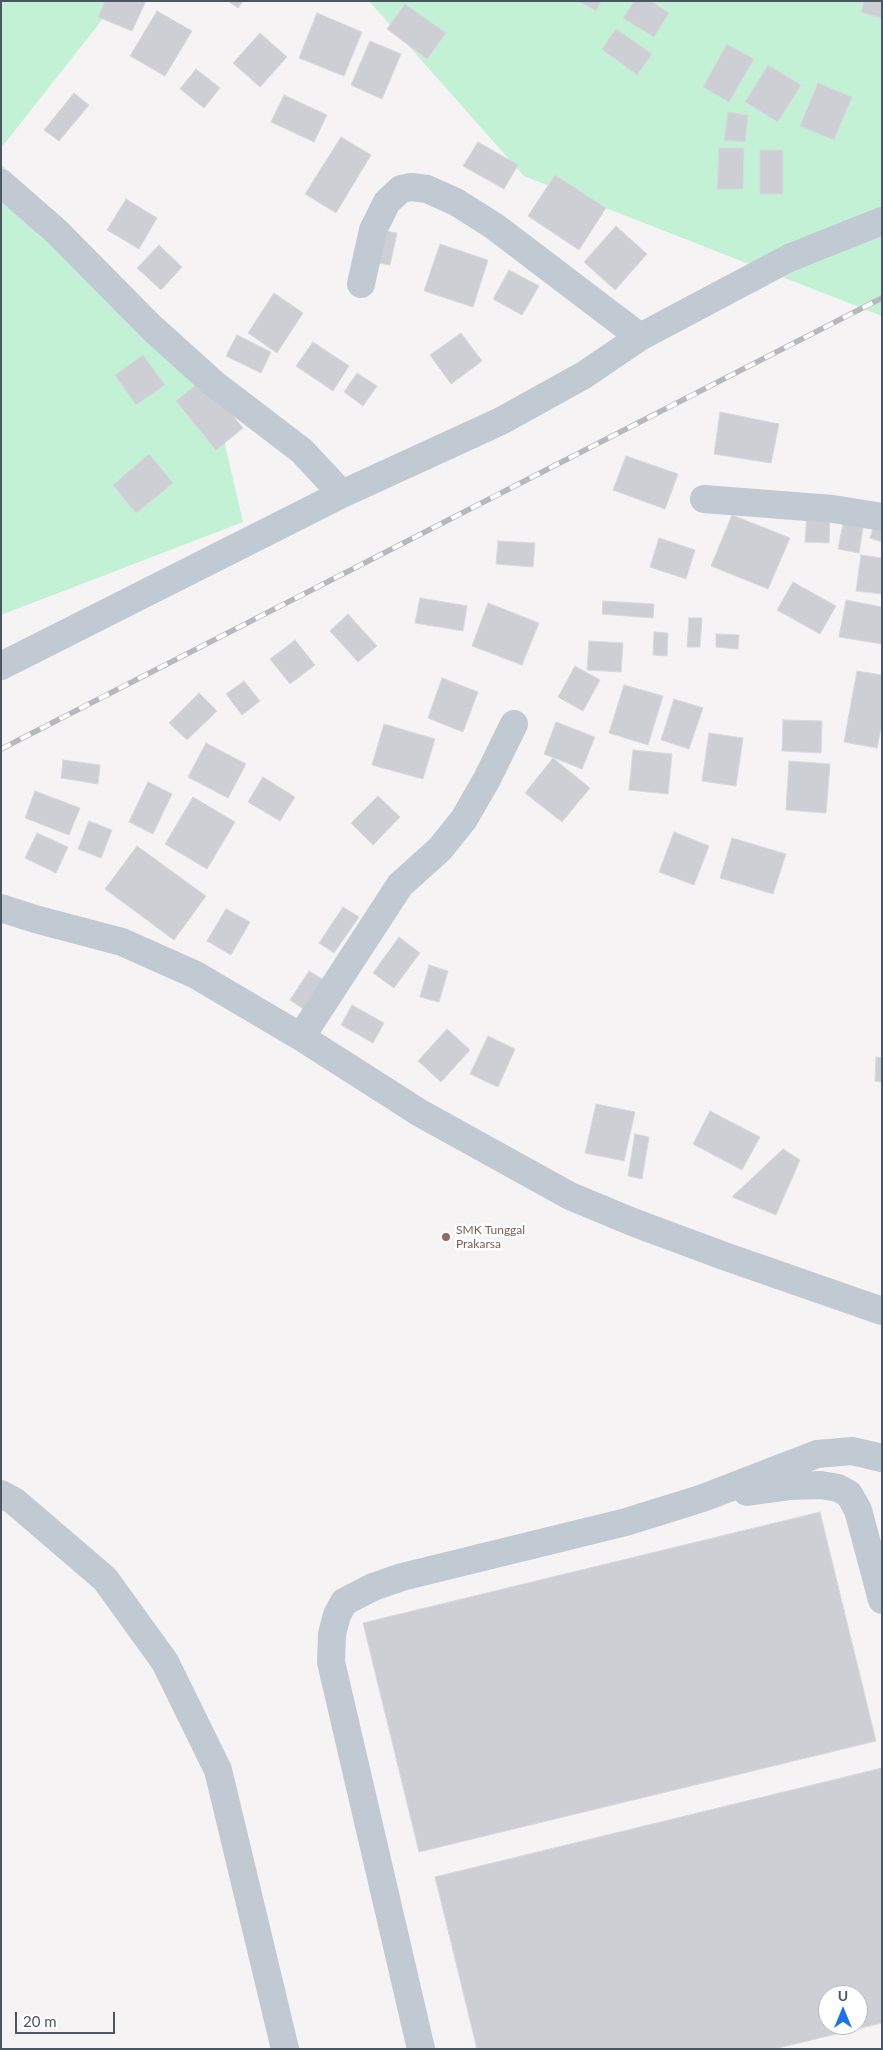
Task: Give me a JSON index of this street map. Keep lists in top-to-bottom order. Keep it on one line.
{"places":["SMK Tunggal Prakarsa"],"scale_bar":"20 m","north":"top"}
